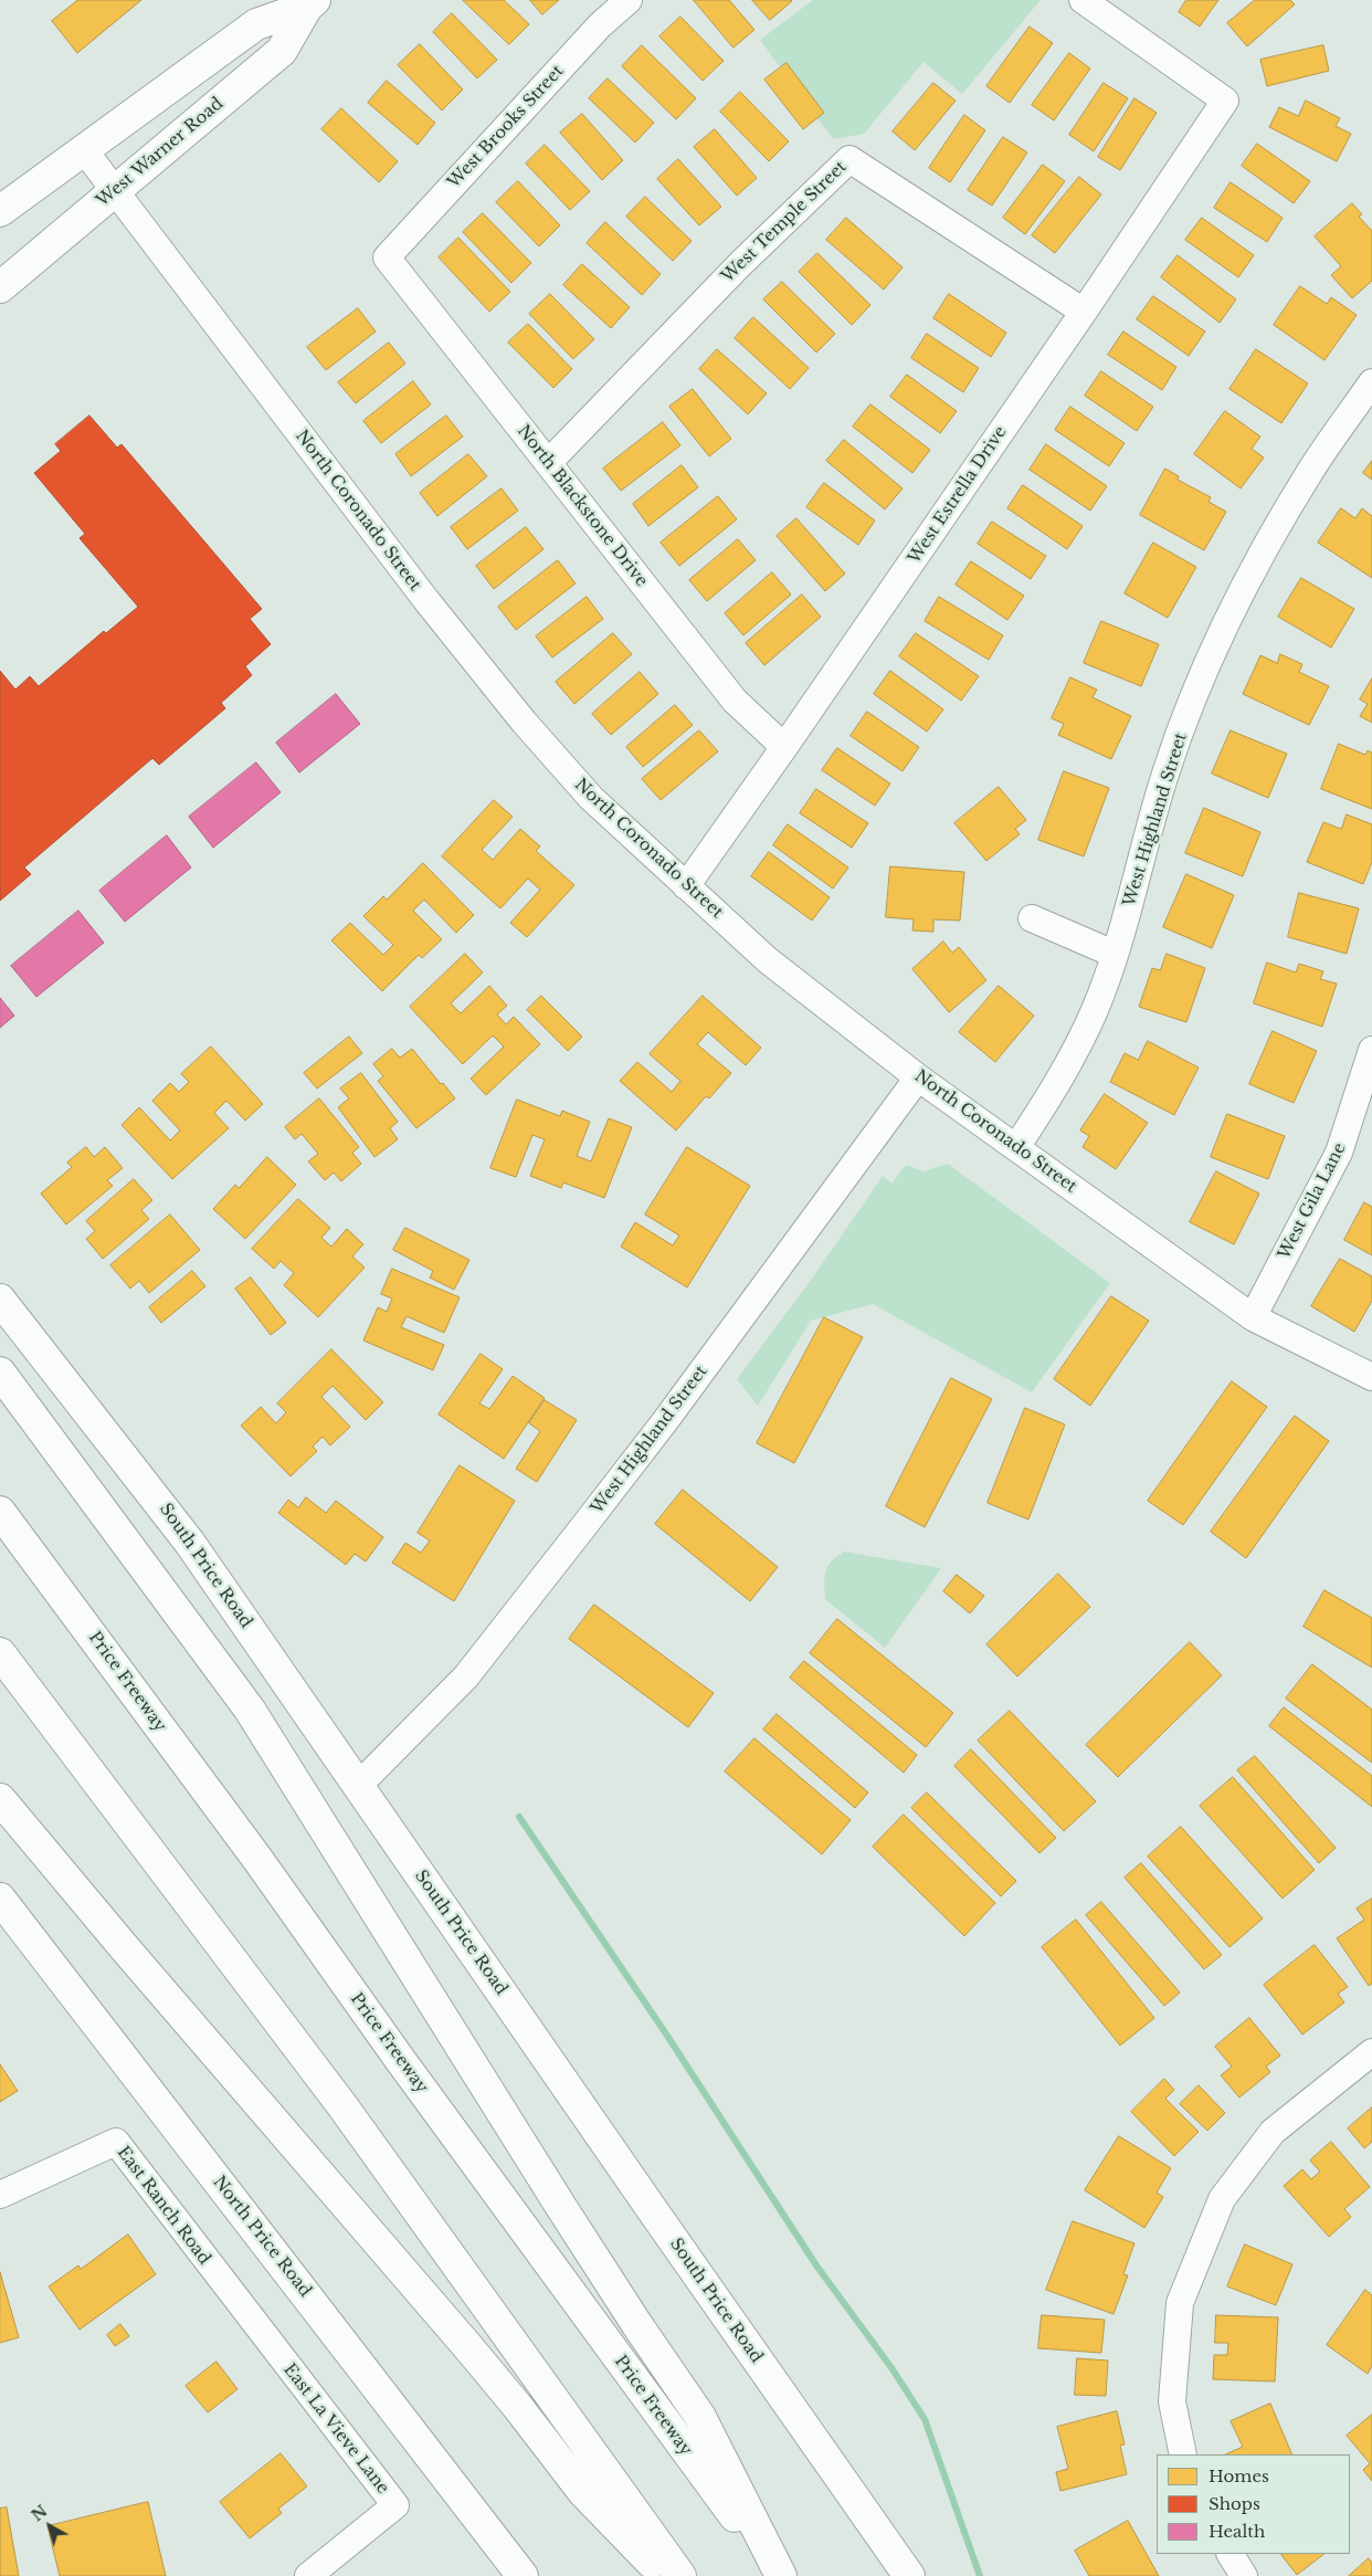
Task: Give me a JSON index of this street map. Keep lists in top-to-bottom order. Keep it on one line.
{"streets":{"main road":["West Warner Road","South Price Road","Price Freeway","North Price Road"],"street":["West Brooks Street","West Temple Street","West Estrella Drive","North Blackstone Drive","North Coronado Street","West Highland Street","West Gila Lane","East Ranch Road","East La Vieve Lane"]},"crossings":[["West Brooks Street","North Blackstone Drive"],["West Warner Road","North Coronado Street"],["West Temple Street","West Estrella Drive"],["West Temple Street","North Blackstone Drive"],["West Estrella Drive","North Blackstone Drive"],["West Estrella Drive","North Coronado Street"],["North Coronado Street","West Highland Street"],["North Coronado Street","West Gila Lane"],["West Highland Street","South Price Road"],["East Ranch Road","East La Vieve Lane"]],"legend":["Homes","Shops","Health"],"north":"top left"}
